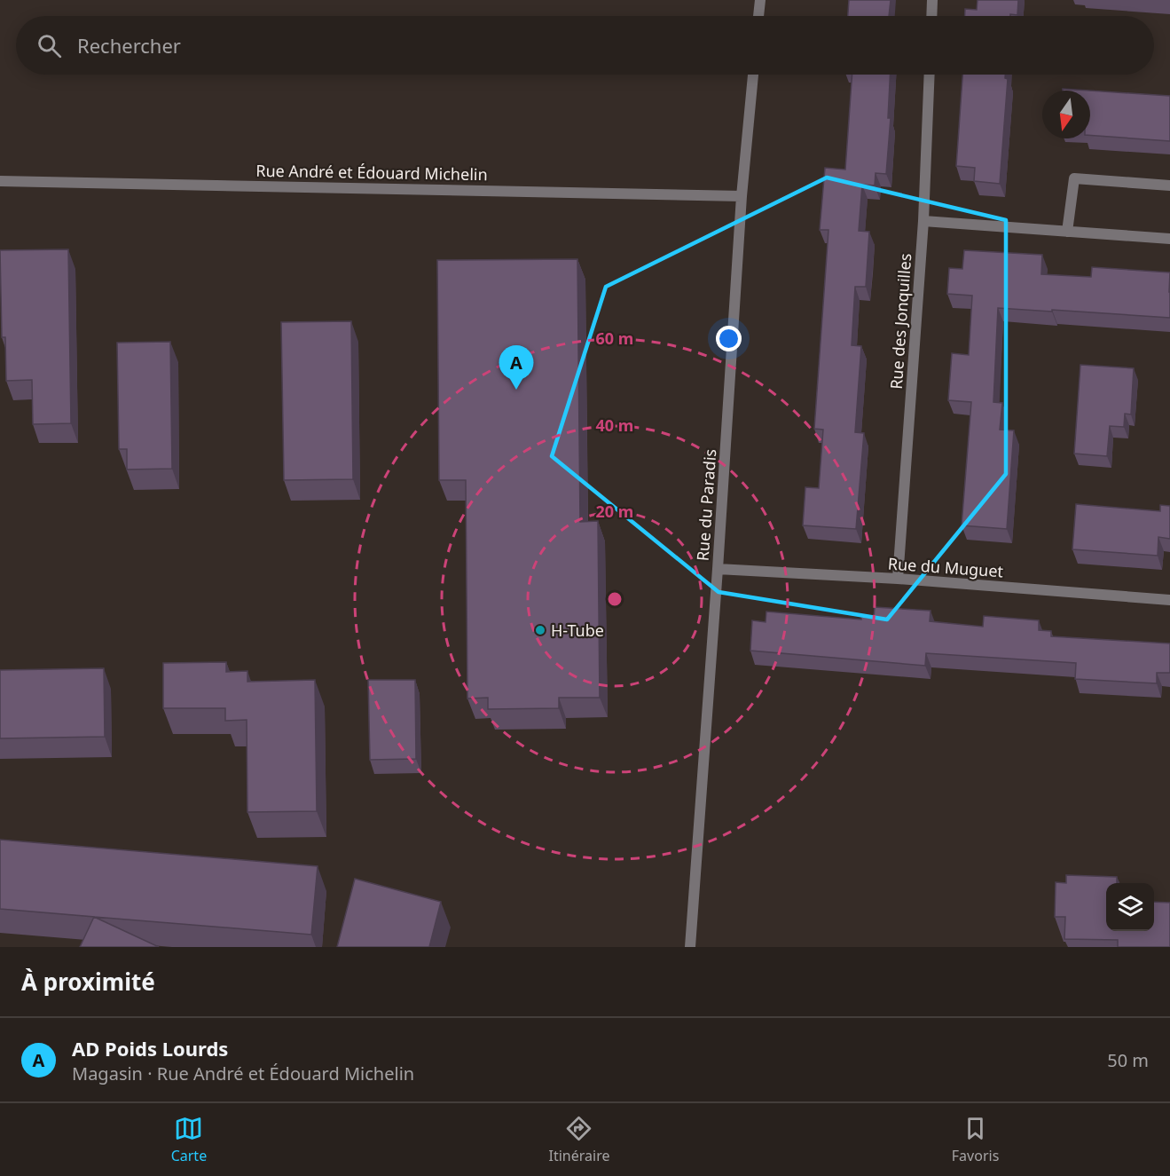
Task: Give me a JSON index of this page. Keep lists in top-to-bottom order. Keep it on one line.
{"streets":{"street":["Rue André et Édouard Michelin","Rue des Jonquilles","Rue du Paradis","Rue du Muguet"]},"crossings":[["Rue André et Édouard Michelin","Rue du Paradis"],["Rue des Jonquilles","Rue du Muguet"],["Rue du Paradis","Rue du Muguet"]],"places":["H-Tube"],"north":"bottom","page":{"search":"Rechercher","pins":"A","heading":"À proximité","list":[{"mark":"A","name":"AD Poids Lourds","note":"Magasin · Rue André et Édouard Michelin","value":"50 m"}],"nav":["Carte","Itinéraire","Favoris"]},"rings":["60 m","40 m","20 m"]}
